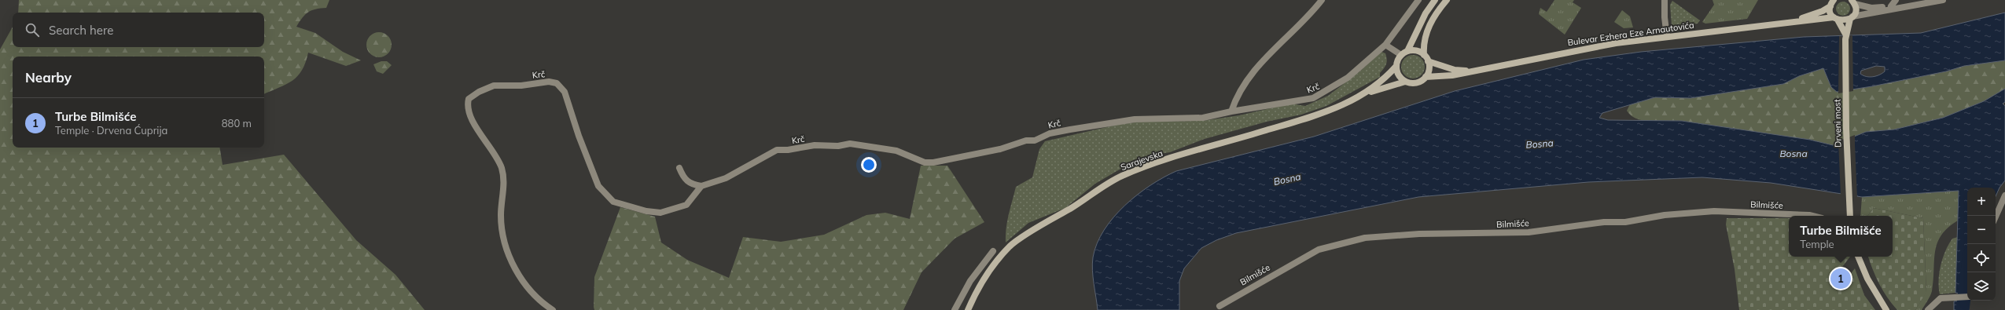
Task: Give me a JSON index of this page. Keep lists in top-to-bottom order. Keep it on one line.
{"streets":{"main road":["Bulevar Ezhera Eze Arnautovića","Drveni most","Sarajevska"],"street":["Krč","Bilmišće"]},"crossings":[["Bulevar Ezhera Eze Arnautovića","Sarajevska"]],"water":["Bosna"],"page":{"search":"Search here","heading":"Nearby","list":[{"mark":"1","name":"Turbe Bilmišće","note":"Temple · Drvena Ćuprija","value":"880 m"}],"map_buttons":["+","−"],"popup":["Turbe Bilmišće","Temple"],"pins":"1"}}
